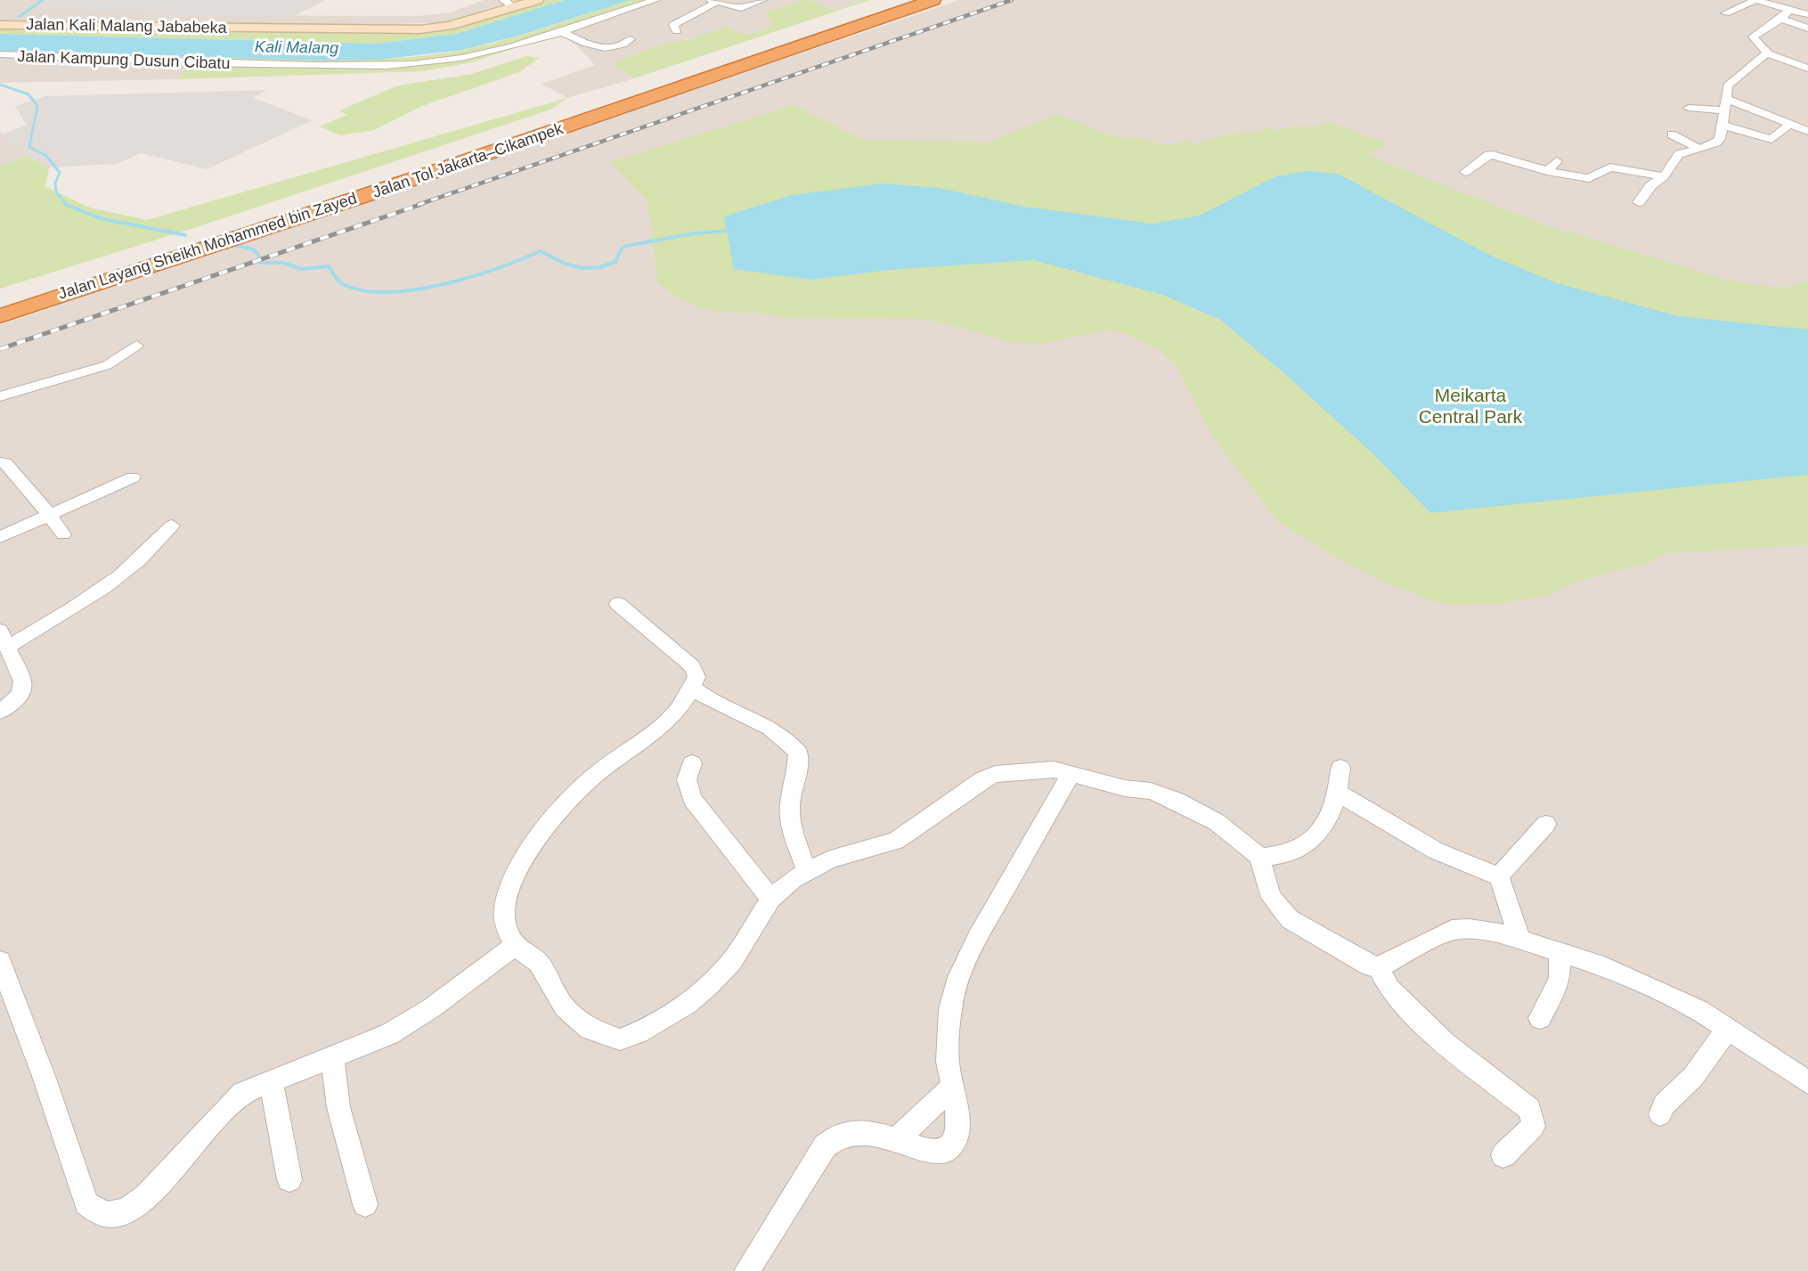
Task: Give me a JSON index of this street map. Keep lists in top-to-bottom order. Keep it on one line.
{"streets":{"highway":["Jalan Tol Jakarta–Cikampek","Jalan Layang Sheikh Mohammed bin Zayed"],"main road":["Jalan Kali Malang Jababeka"],"street":["Jalan Kampung Dusun Cibatu"]},"water":["Kali Malang"],"parks":["Meikarta Central Park"]}
